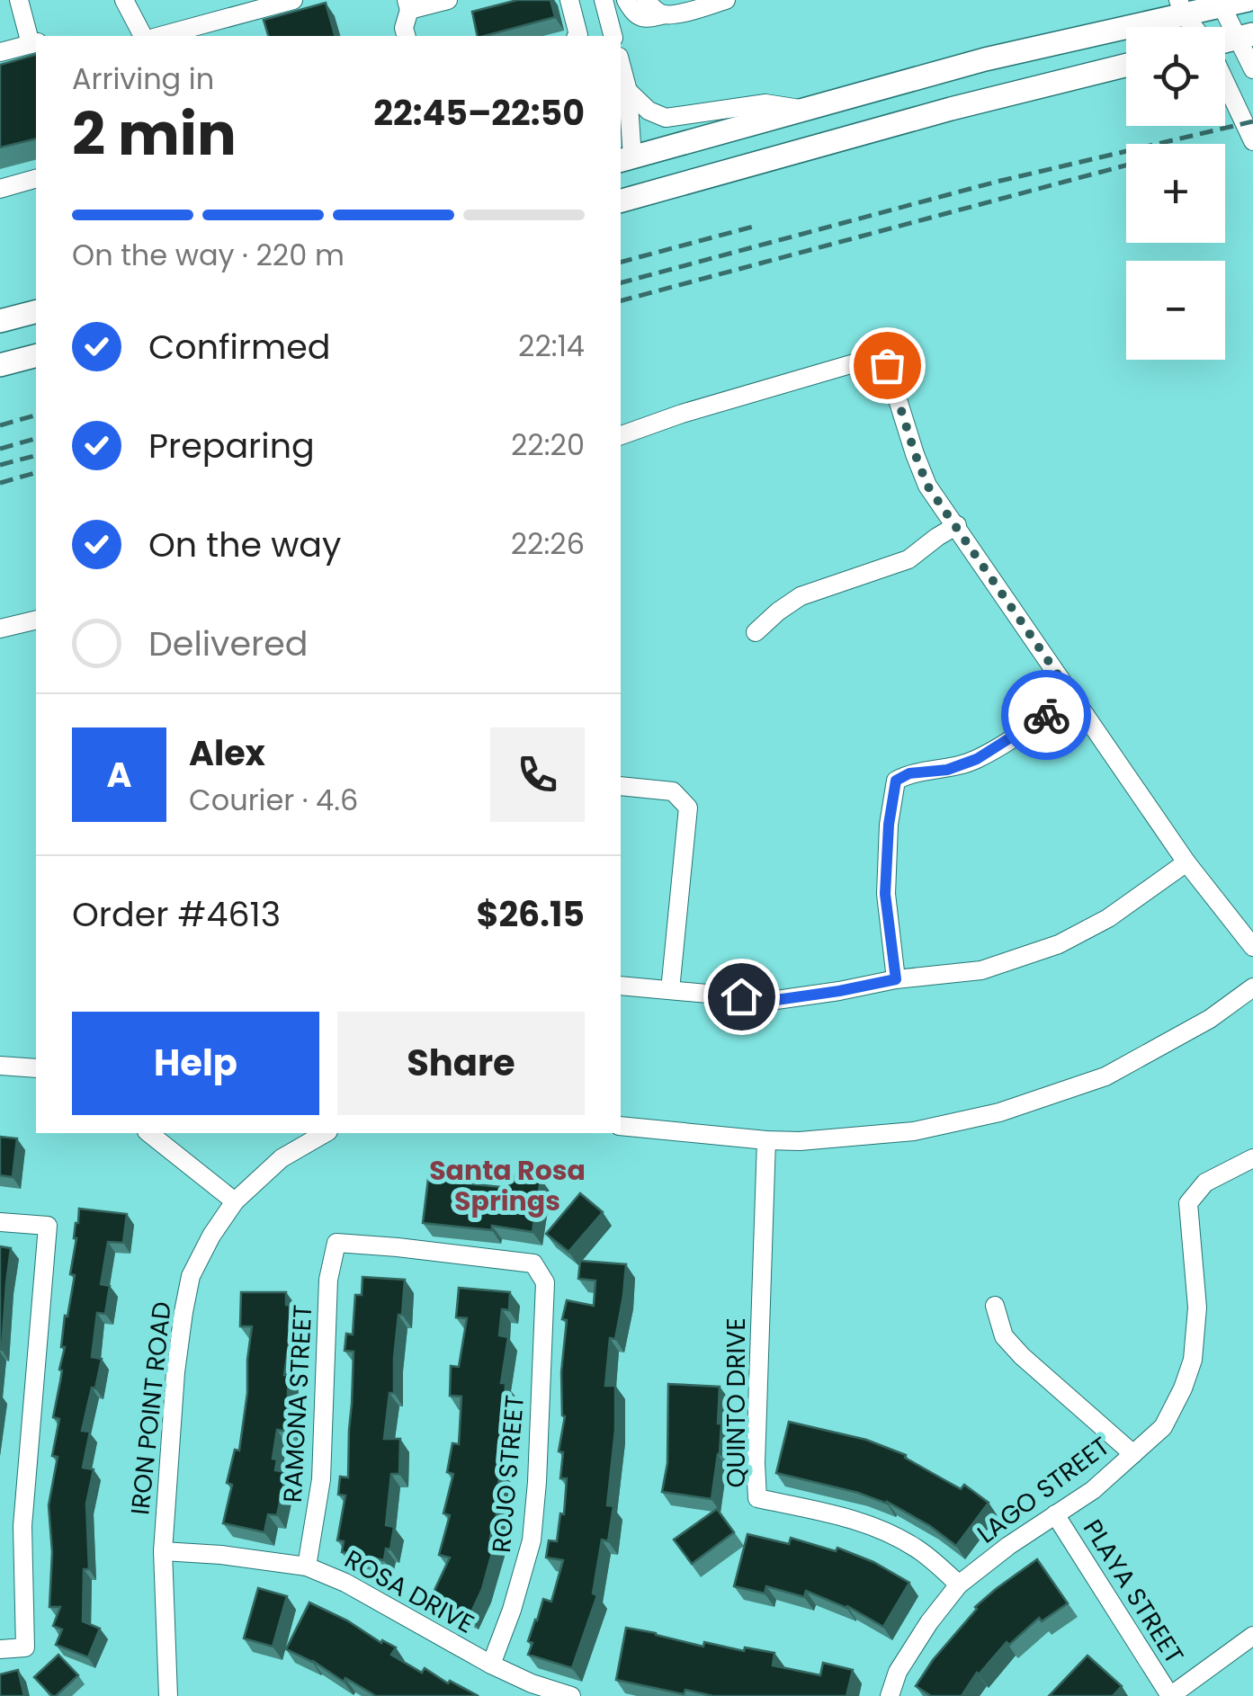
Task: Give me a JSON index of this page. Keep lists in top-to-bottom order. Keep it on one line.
{"streets":{"street":["QUINTO DRIVE","RAMONA STREET","IRON POINT ROAD","ROJO STREET","LAGO STREET","ROSA DRIVE","PLAYA STREET"]},"crossings":[["QUINTO DRIVE","LAGO STREET"],["RAMONA STREET","ROJO STREET"],["RAMONA STREET","ROSA DRIVE"],["IRON POINT ROAD","ROSA DRIVE"],["ROJO STREET","ROSA DRIVE"],["LAGO STREET","PLAYA STREET"]],"districts":["Santa Rosa Springs"],"page":{"map_buttons":["+","−"],"heading":["2 min","Arriving in","22:45–22:50"],"panel":["Alex","Courier · 4.6","Order #4613","$26.15"],"bar":"On the way · 220 m","list":[["Confirmed","22:14"],["Preparing","22:20"],["On the way","22:26"],"Delivered"],"round":"A","buttons":["Help","Share"]}}
